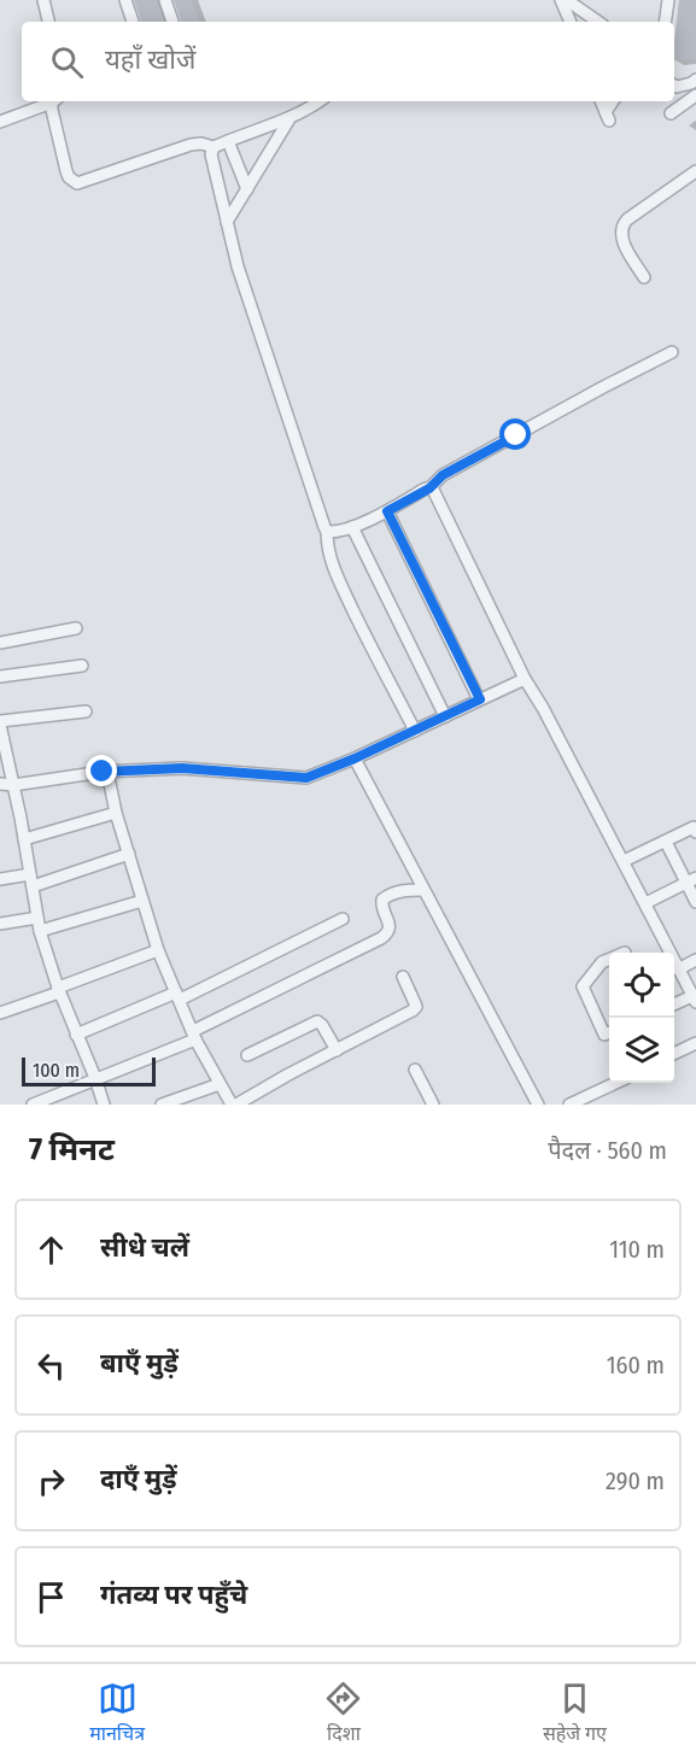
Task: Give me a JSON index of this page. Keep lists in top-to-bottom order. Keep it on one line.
{"scale_bar":"100 m","page":{"search":"यहाँ खोजें","scale":"100 m","heading":["7 मिनट","पैदल · 560 m"],"list":[["सीधे चलें","110 m"],["बाएँ मुड़ें","160 m"],["दाएँ मुड़ें","290 m"],"गंतव्य पर पहुँचे"],"nav":["मानचित्र","दिशा","सहेजे गए"]}}
